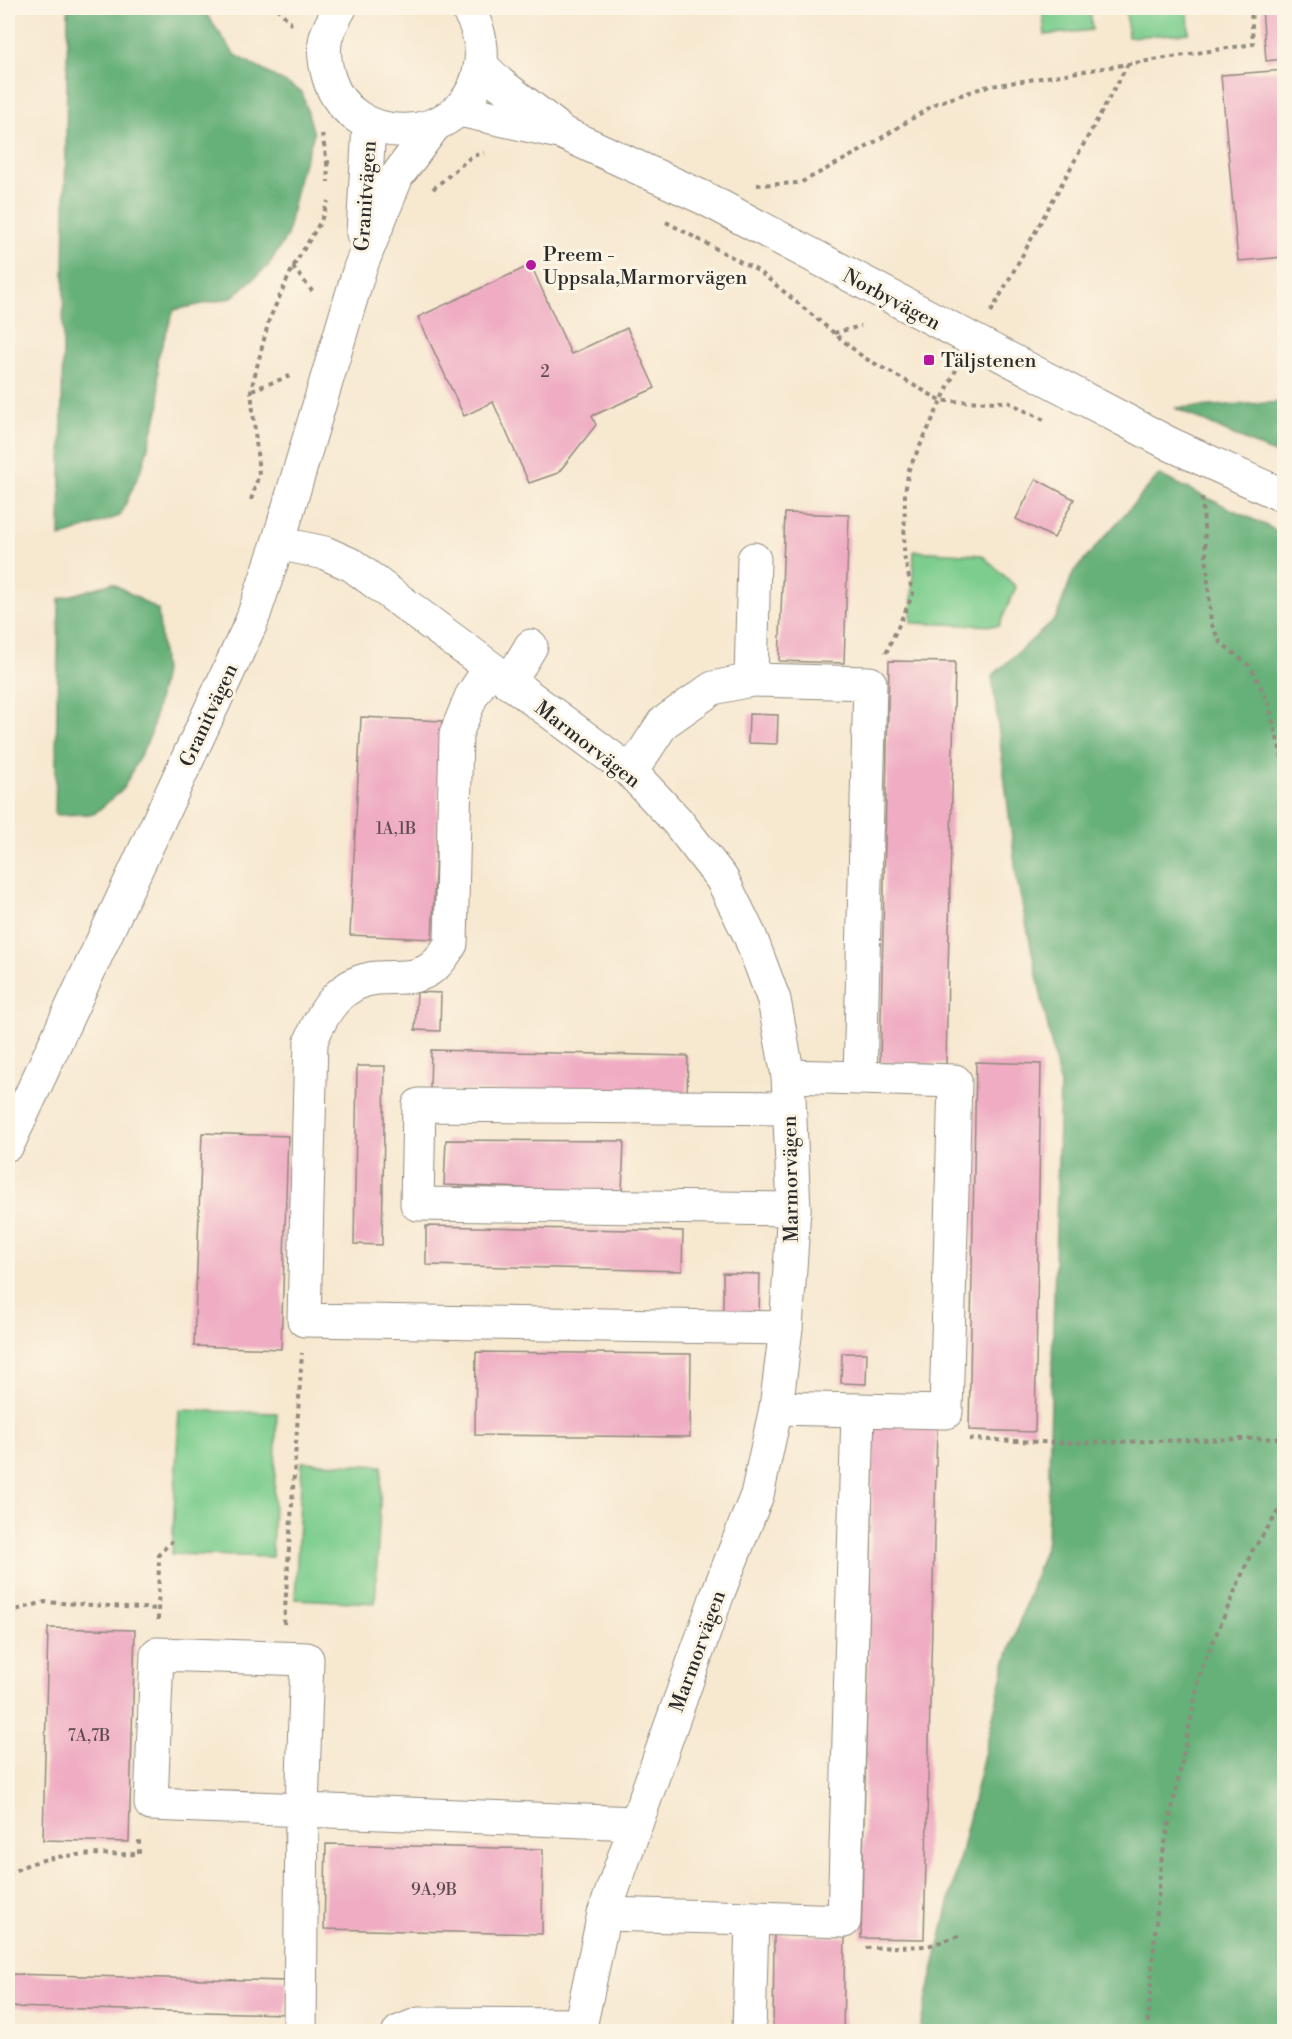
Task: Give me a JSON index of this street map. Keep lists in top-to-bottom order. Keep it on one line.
{"streets":{"street":["Granitvägen","Norbyvägen","Marmorvägen"]},"crossings":[["Granitvägen","Norbyvägen"],["Granitvägen","Marmorvägen"]],"places":{"other":["Preem - Uppsala,Marmorvägen"],"transit":["Täljstenen"]},"house_numbers":["2","1A,1B","7A,7B","9A,9B"]}
